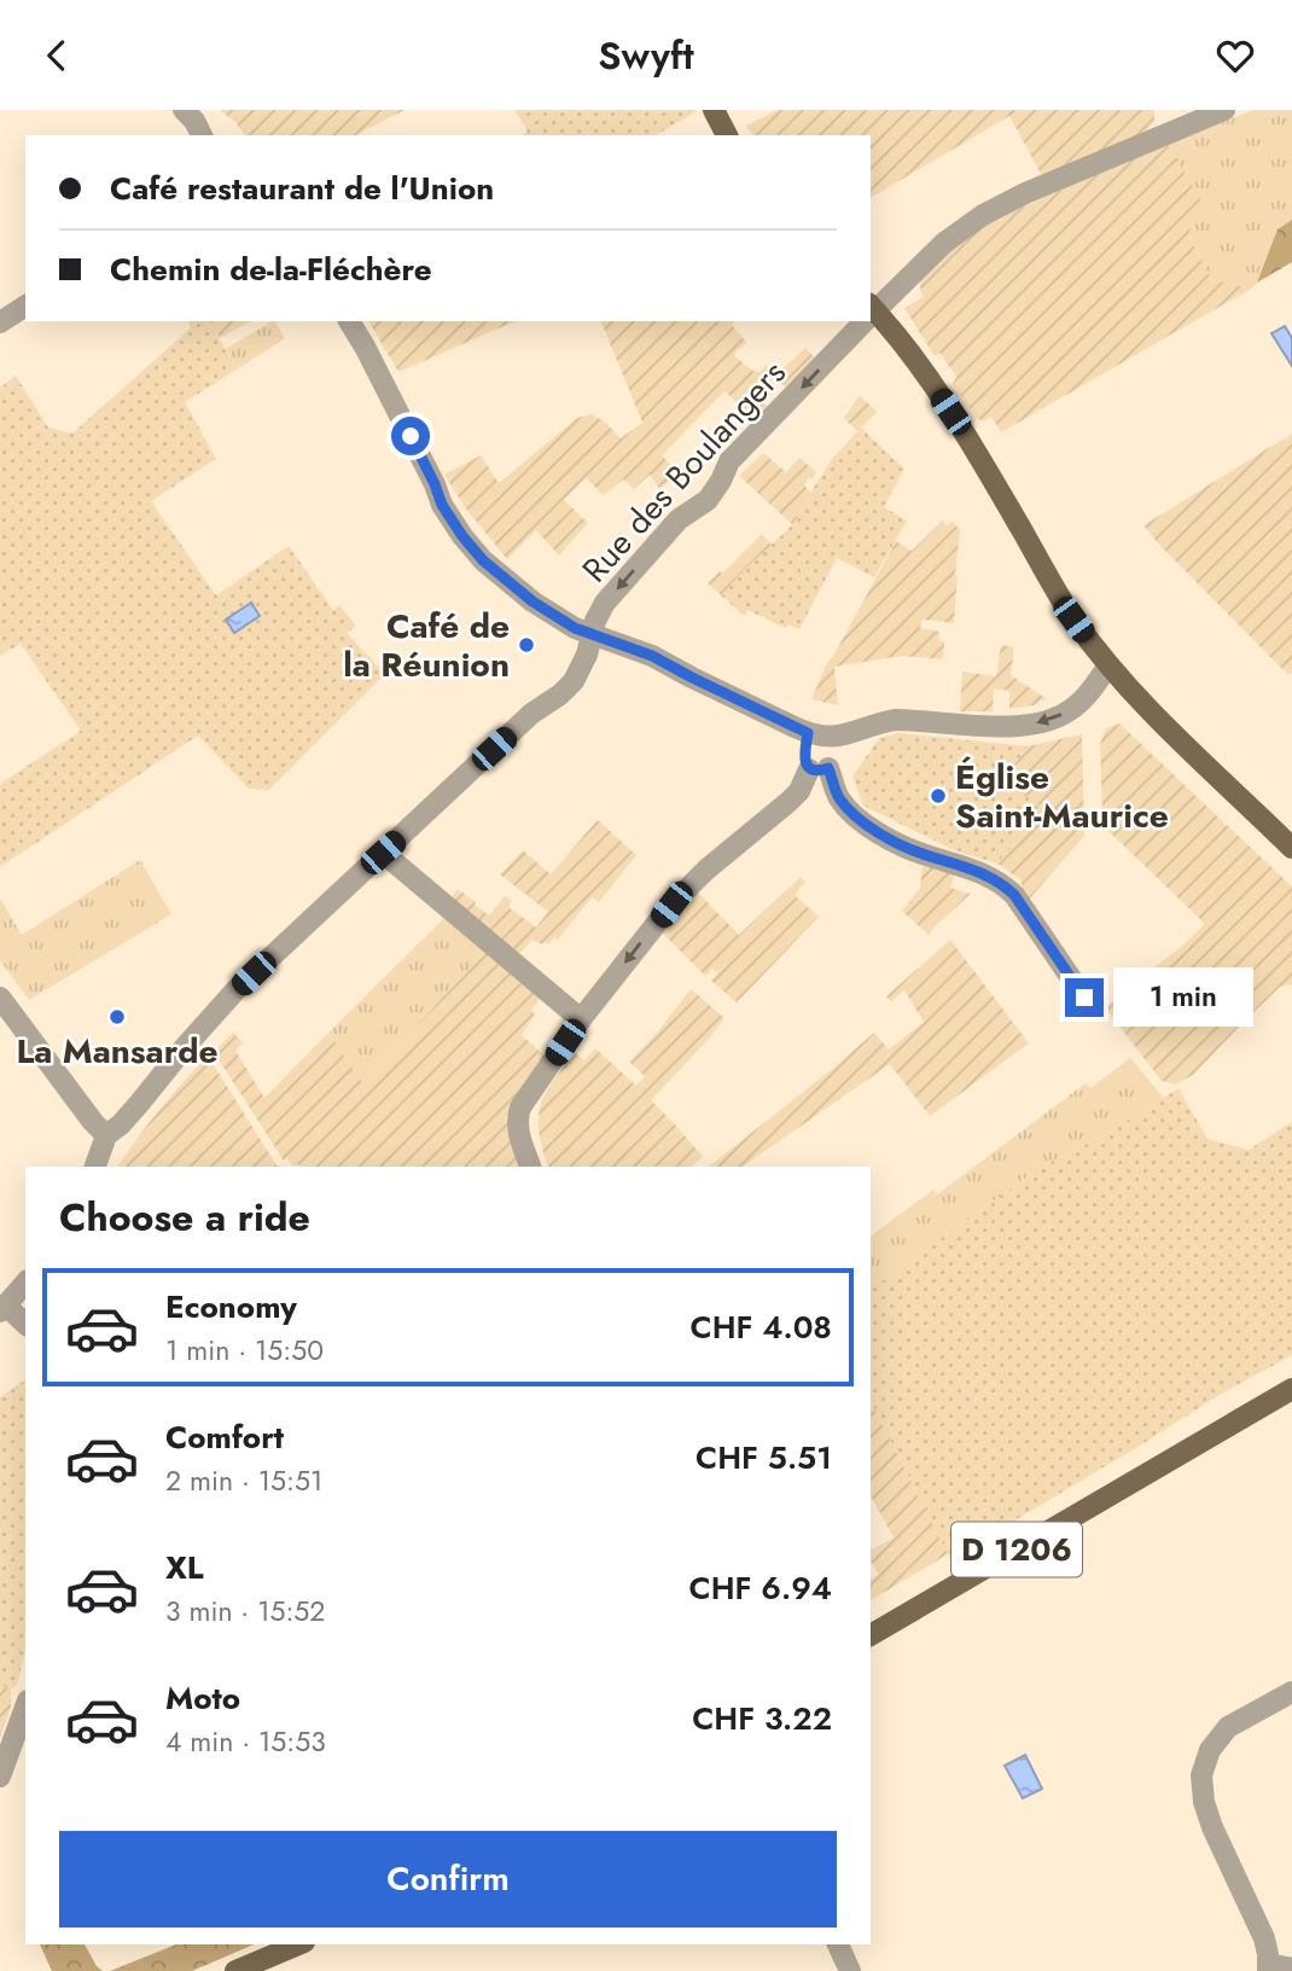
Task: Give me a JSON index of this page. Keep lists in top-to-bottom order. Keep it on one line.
{"streets":{"main road":["D 1206"],"street":["Rue des Boulangers"]},"places":["Café de la Réunion","Église Saint-Maurice","La Mansarde"],"page":{"header":"Swyft","banner":["Café restaurant de l'Union","Chemin de-la-Fléchère"],"bubble":"1 min","heading":"Choose a ride","list":[{"name":"Economy","note":"1 min · 15:50","value":"CHF 4.08"},{"name":"Comfort","note":"2 min · 15:51","value":"CHF 5.51"},{"name":"XL","note":"3 min · 15:52","value":"CHF 6.94"},{"name":"Moto","note":"4 min · 15:53","value":"CHF 3.22"}],"buttons":"Confirm"}}
